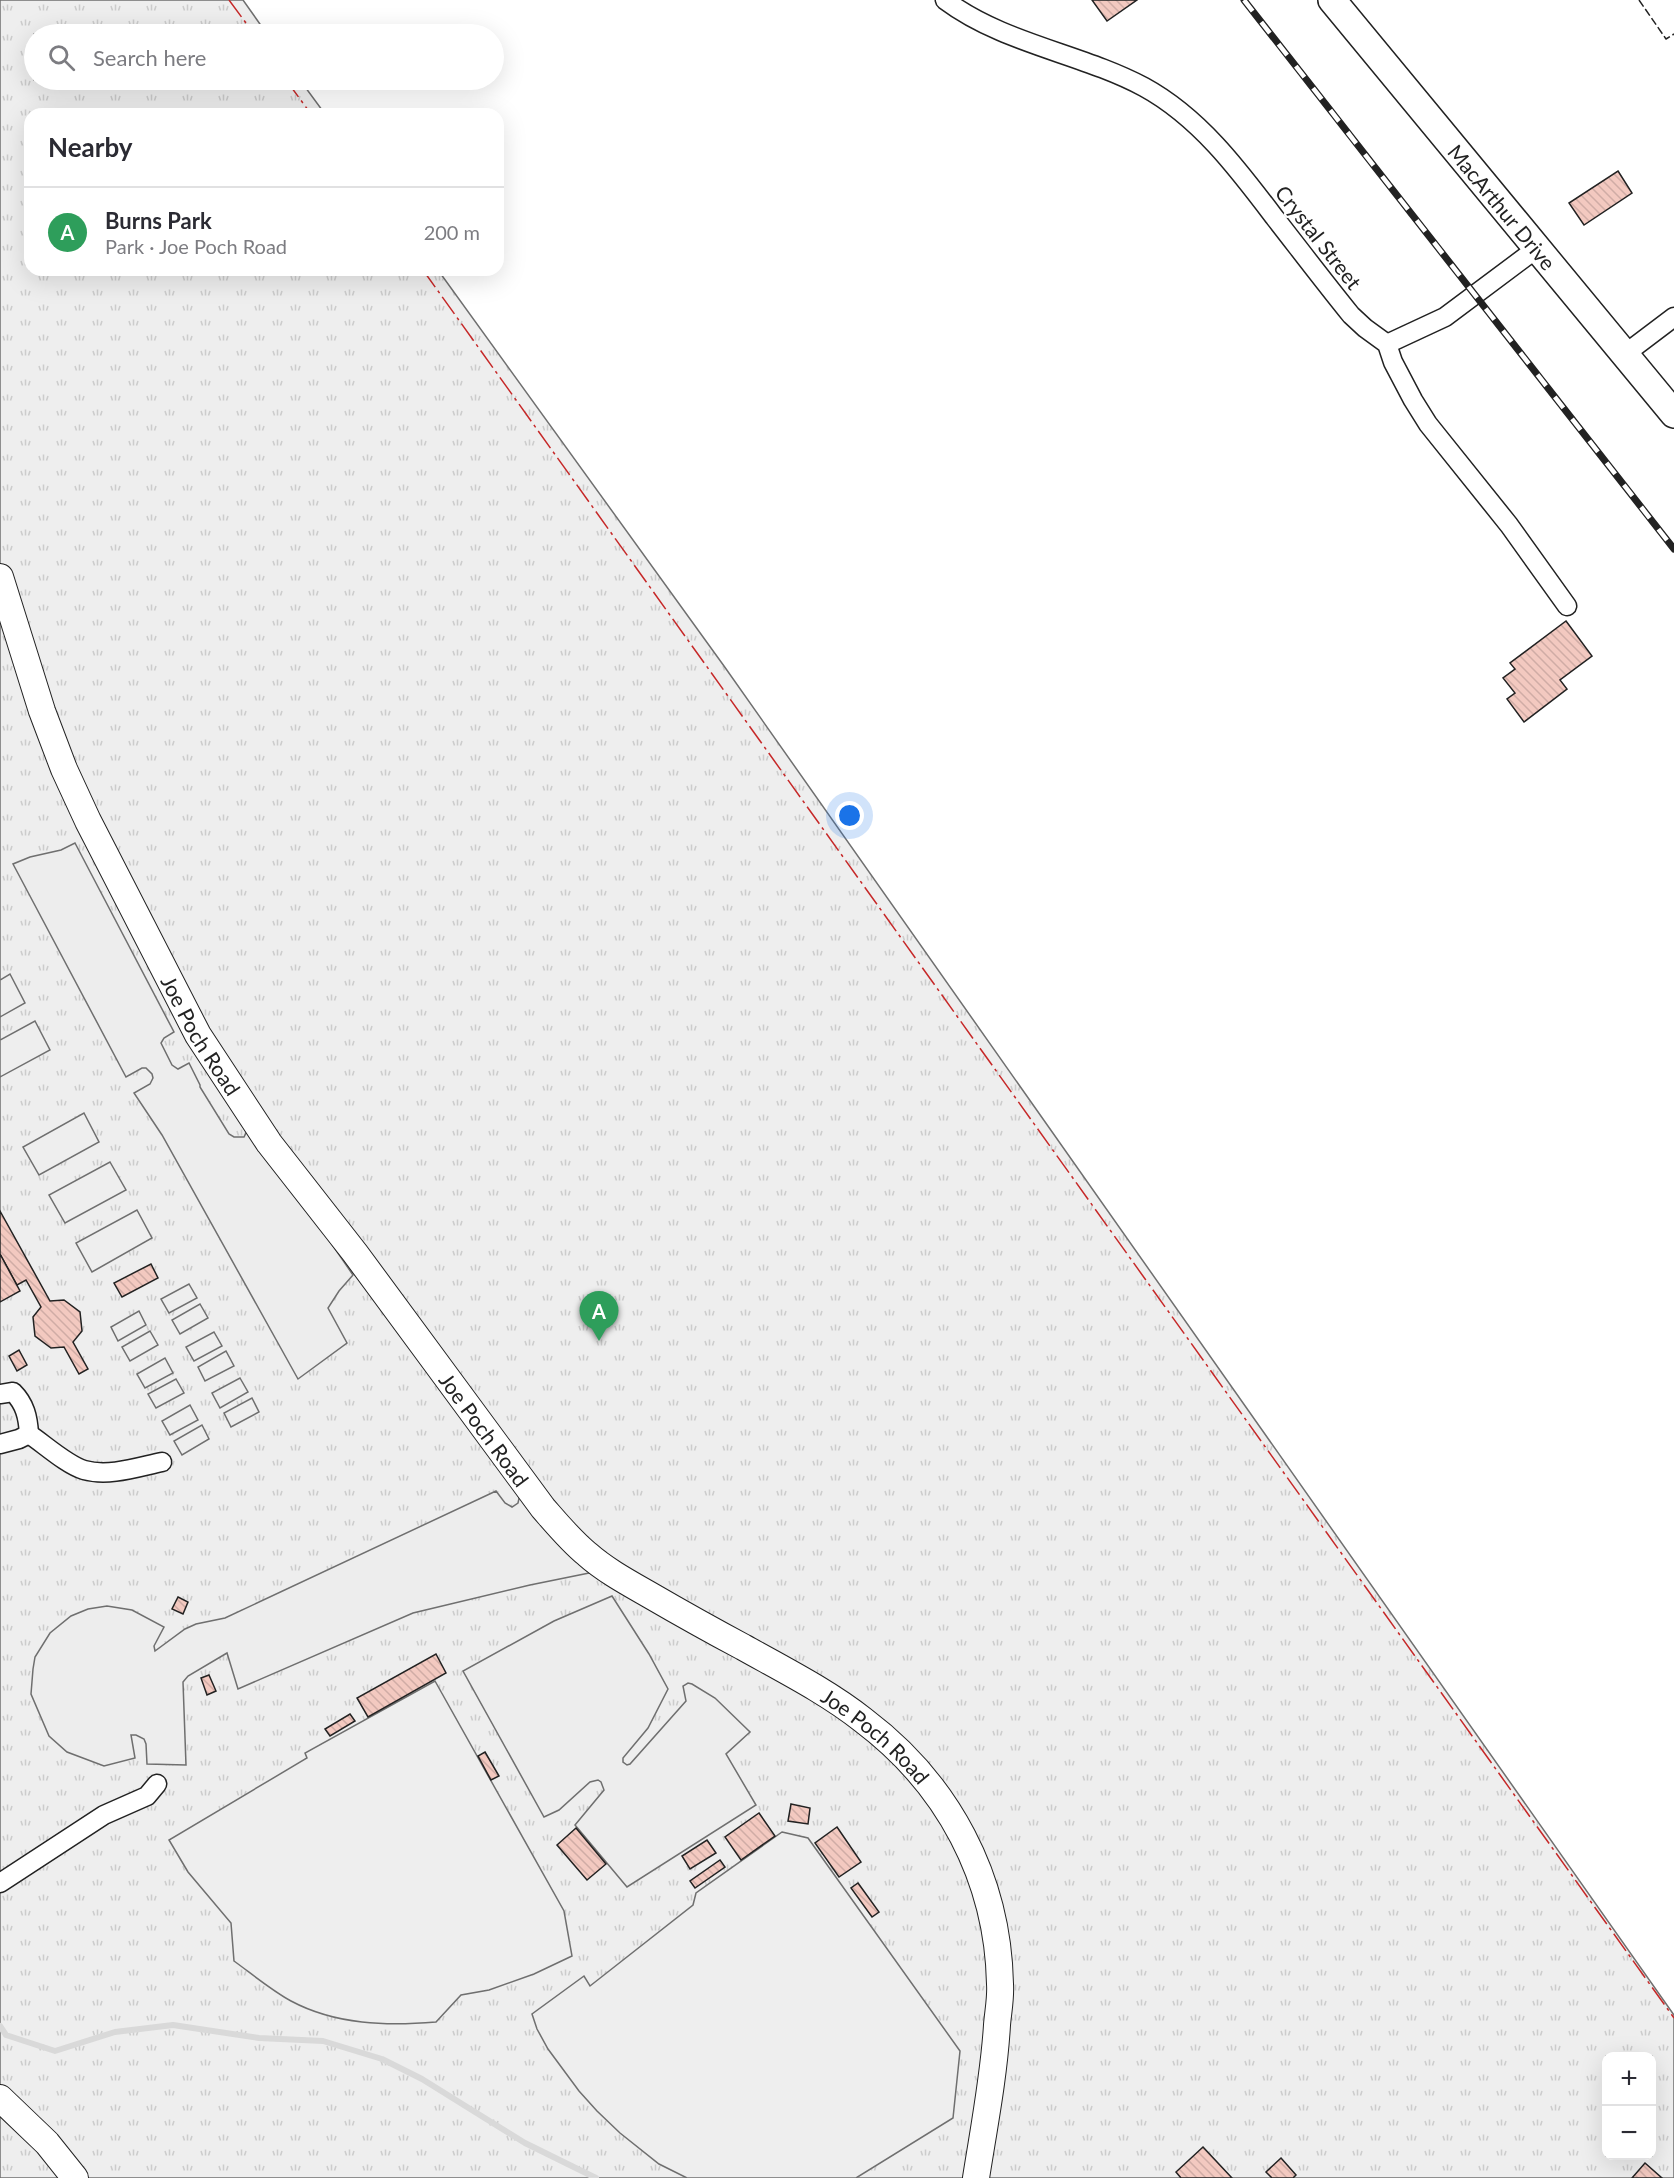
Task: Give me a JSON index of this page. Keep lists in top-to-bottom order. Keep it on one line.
{"streets":{"main road":["MacArthur Drive"],"street":["Crystal Street","Joe Poch Road"]},"page":{"search":"Search here","heading":"Nearby","list":[{"mark":"A","name":"Burns Park","note":"Park · Joe Poch Road","value":"200 m"}],"pins":"A","map_buttons":["+","−"]}}
